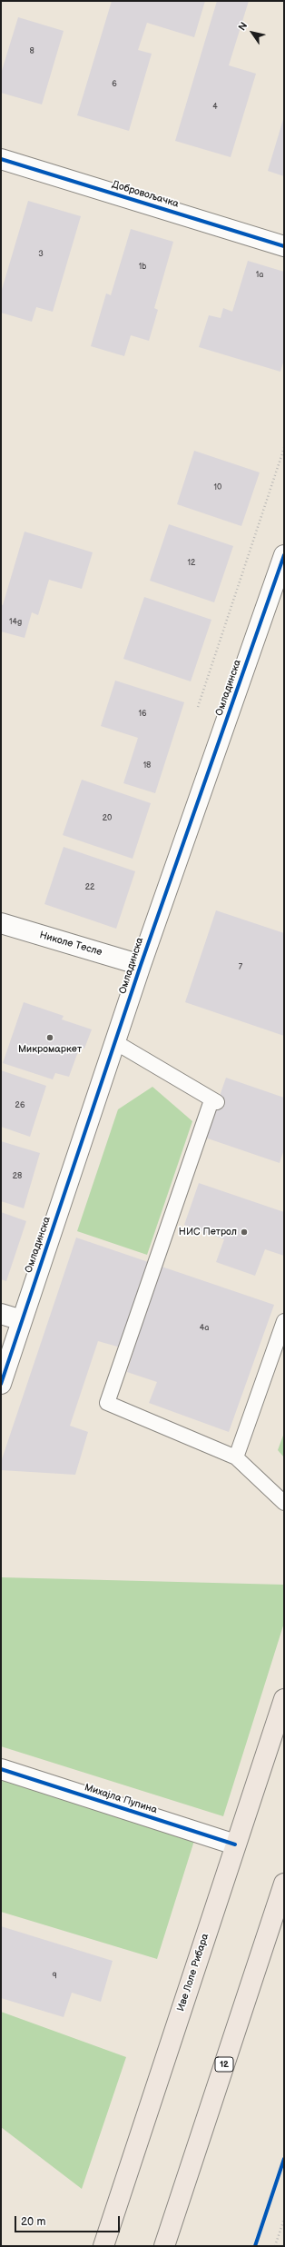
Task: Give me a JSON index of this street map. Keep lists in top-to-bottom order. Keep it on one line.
{"streets":{"main road":["Иве Лоле Рибара","12"],"street":["Добровољачка","Омладинска","Николе Тесле","Михајла Пупина"]},"crossings":[["Омладинска","Николе Тесле"],["Михајла Пупина","Иве Лоле Рибара"]],"places":["Микромаркет","НИС Петрол"],"house_numbers":["8","6","4","3","1b","1a","10","12","14g","16","18","20","22","7","26","28","4a","9"],"scale_bar":"20 m","north":"top left"}
